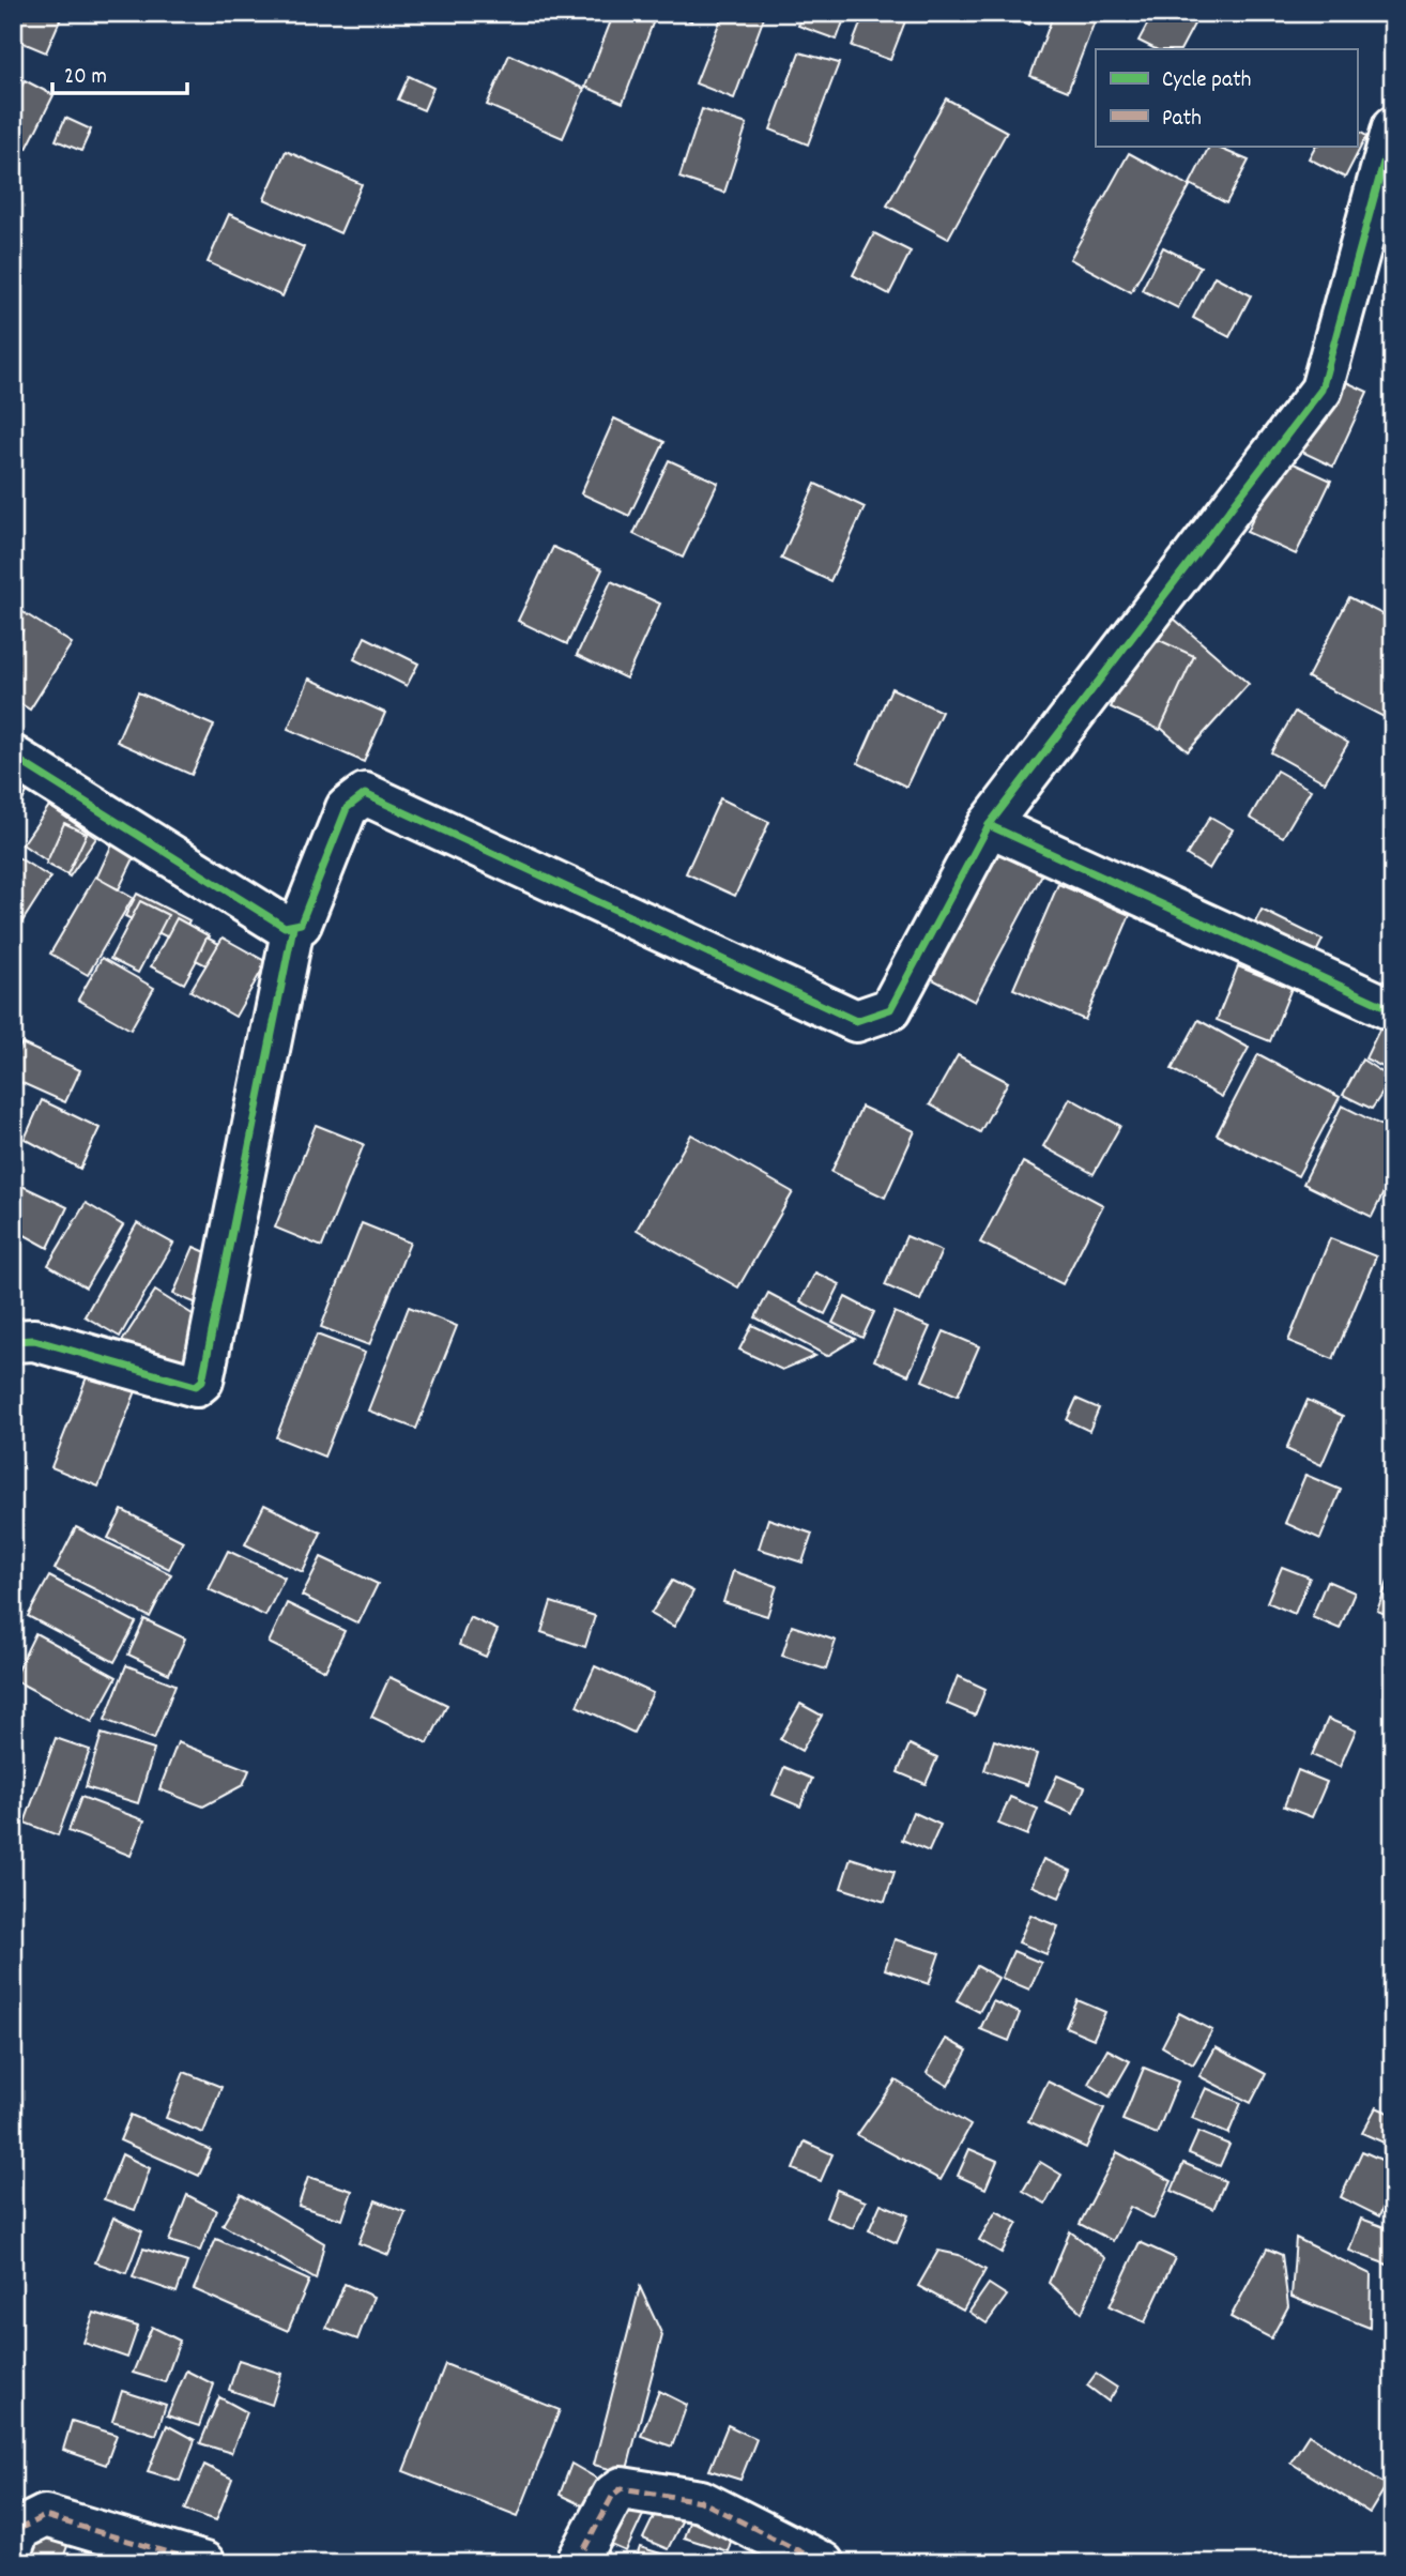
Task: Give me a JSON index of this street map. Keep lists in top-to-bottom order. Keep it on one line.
{"legend":["Cycle path","Path"],"scale_bar":"20 m"}
